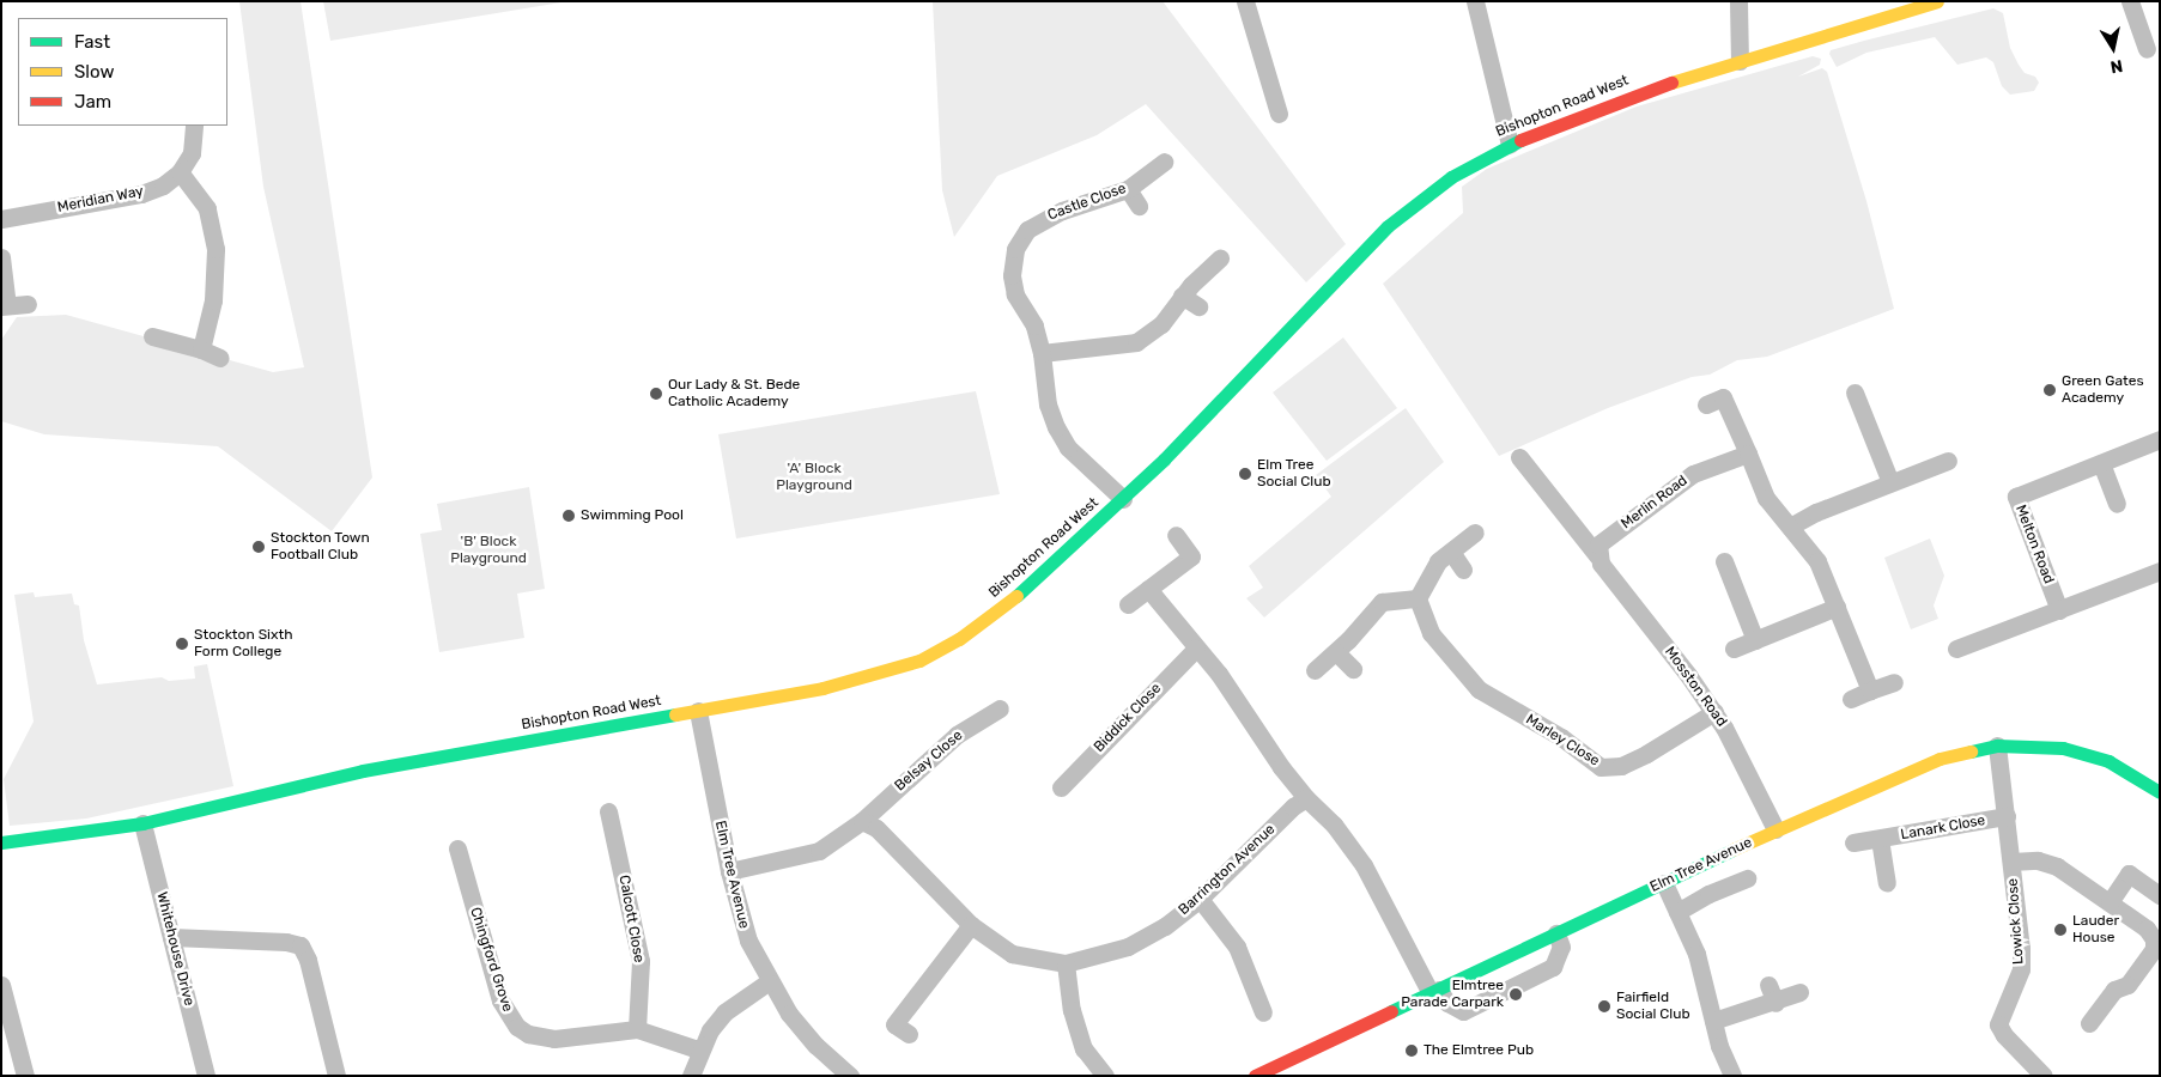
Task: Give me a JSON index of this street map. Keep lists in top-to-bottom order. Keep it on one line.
{"streets":{"street":["Bishopton Road West","Meridian Way","Castle Close","Merlin Road","Melton Road","Mosston Road","Biddick Close","Marley Close","Belsay Close","Lanark Close","Elm Tree Avenue","Barrington Avenue","Calcott Close","Lowick Close","Whitehouse Drive","Chingford Grove"]},"crossings":[["Bishopton Road West","Castle Close"],["Bishopton Road West","Elm Tree Avenue"],["Bishopton Road West","Whitehouse Drive"],["Merlin Road","Mosston Road"],["Mosston Road","Marley Close"],["Mosston Road","Elm Tree Avenue"],["Belsay Close","Barrington Avenue"],["Lanark Close","Lowick Close"],["Elm Tree Avenue","Lowick Close"],["Calcott Close","Chingford Grove"]],"parks":["'A' Block Playground","'B' Block Playground"],"places":["Green Gates Academy","Our Lady & St. Bede Catholic Academy","Elm Tree Social Club","Swimming Pool","Stockton Town Football Club","Stockton Sixth Form College","Lauder House","Elmtree Parade Carpark","Fairfield Social Club","The Elmtree Pub"],"legend":["Fast","Slow","Jam"],"north":"bottom"}
